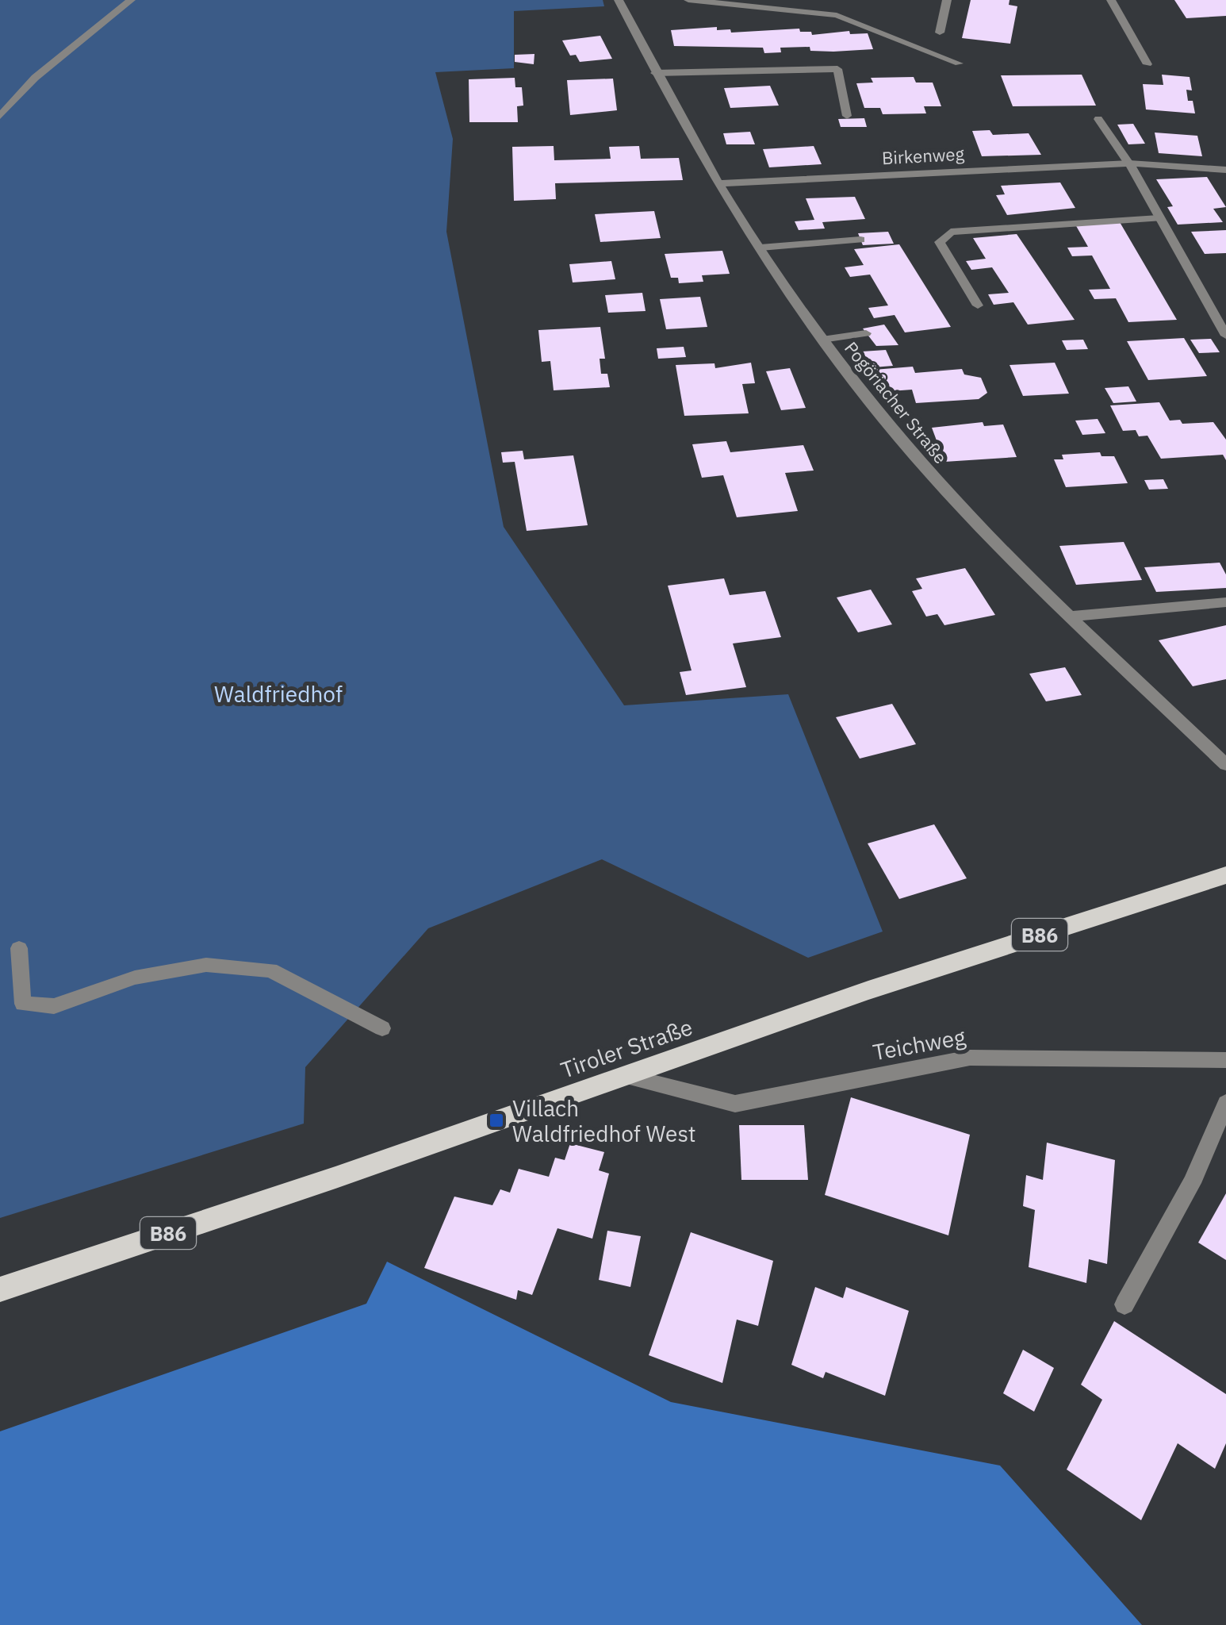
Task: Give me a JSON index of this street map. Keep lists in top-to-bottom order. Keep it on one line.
{"streets":{"main road":["B86","Tiroler Straße"],"street":["Birkenweg","Pogöriacher Straße","Teichweg"]},"crossings":[["Birkenweg","Pogöriacher Straße"],["Teichweg","Tiroler Straße"]],"parks":["Waldfriedhof"],"places":{"transit":["Villach Waldfriedhof West"]}}
